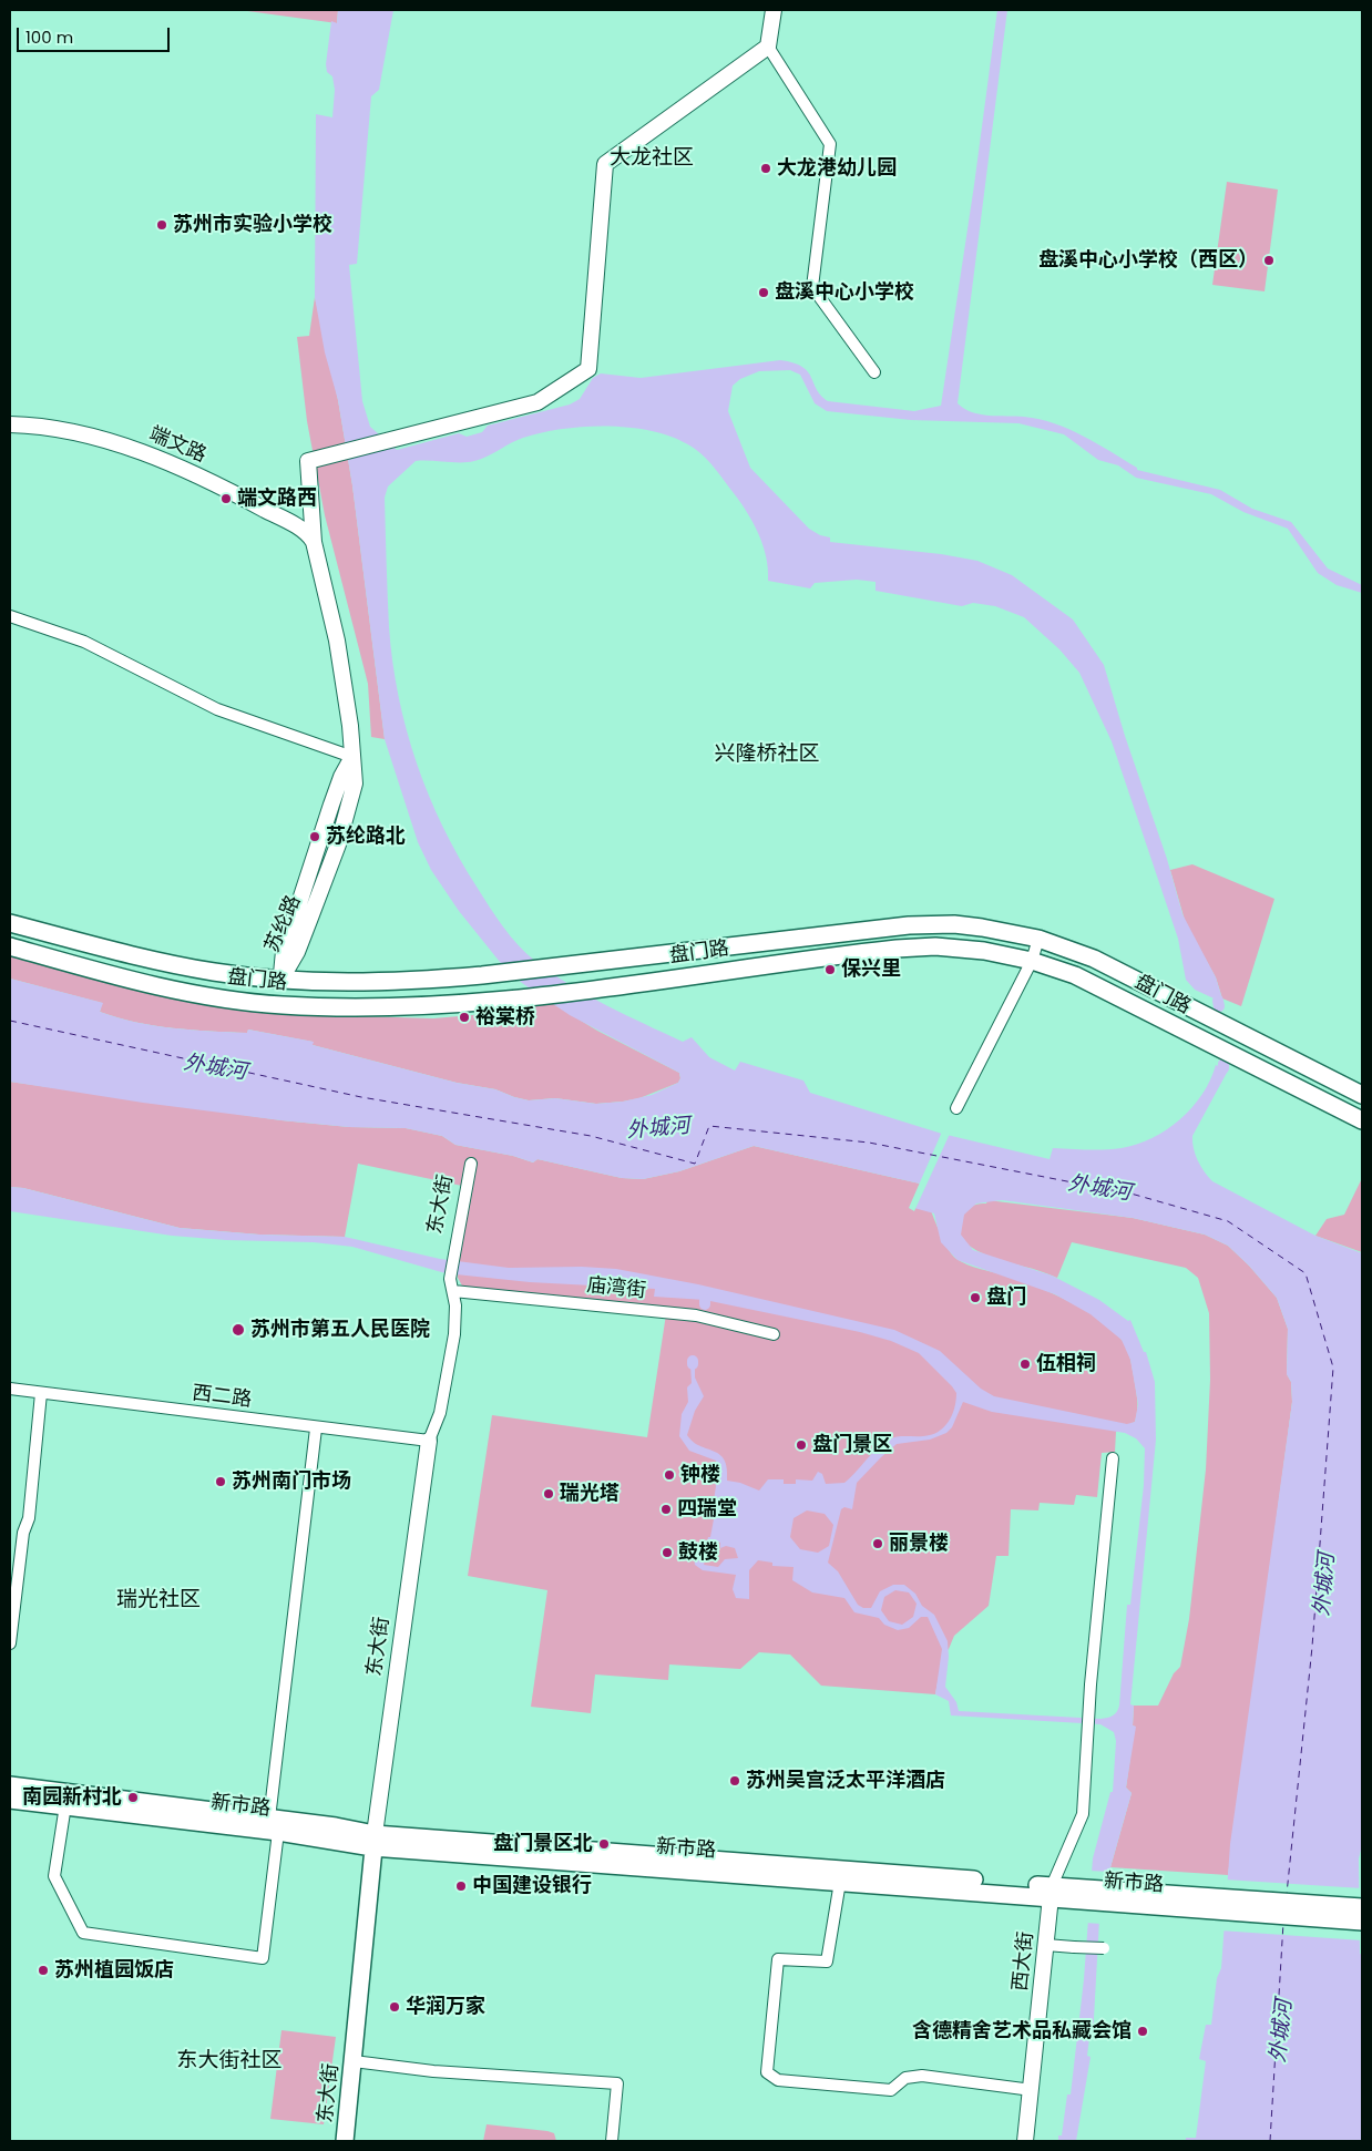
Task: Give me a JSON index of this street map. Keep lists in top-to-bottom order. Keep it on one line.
{"streets":{"main road":["盘门路","东大街","新市路"],"street":["端文路","苏纶路","庙湾街","西二路","西大街"]},"crossings":[["苏纶路","盘门路"],["东大街","庙湾街"],["东大街","西二路"],["东大街","新市路"],["新市路","西大街"]],"districts":["大龙社区","兴隆桥社区","瑞光社区","东大街社区"],"water":["外城河"],"places":["大龙港幼儿园","苏州市实验小学校","盘溪中心小学校（西区）","盘溪中心小学校","端文路西","苏纶路北","保兴里","裕棠桥","盘门","苏州市第五人民医院","伍相祠","盘门景区","钟楼","苏州南门市场","瑞光塔","四瑞堂","丽景楼","鼓楼","苏州吴宫泛太平洋酒店","南园新村北","盘门景区北","中国建设银行","苏州植园饭店","华润万家","含德精舍艺术品私藏会馆"],"scale_bar":"100 m"}
